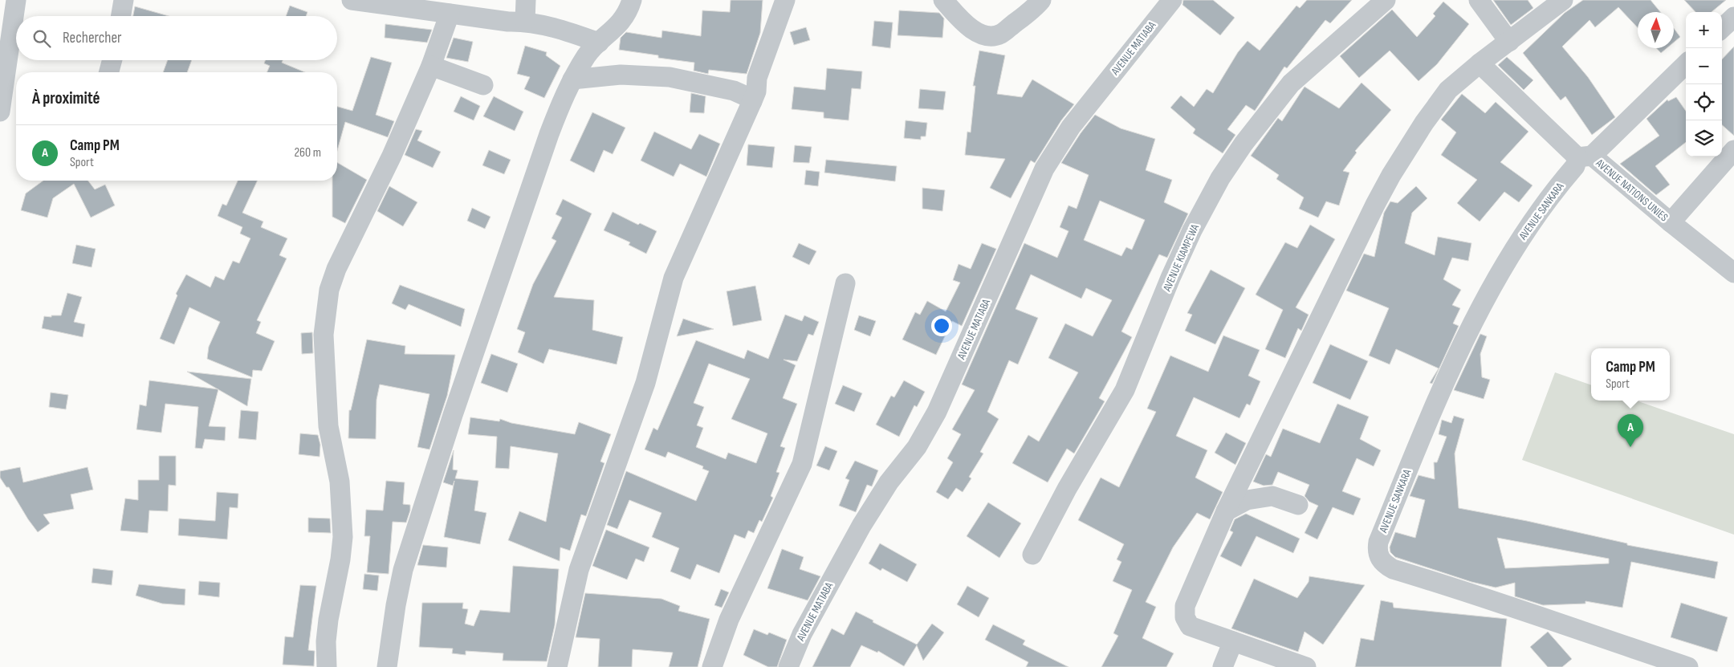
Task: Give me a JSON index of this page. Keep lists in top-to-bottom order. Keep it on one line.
{"streets":{"street":["AVENUE MATIABA","AVENUE NATIONS UNIES","AVENUE SANKARA","AVENUE KIAMPEWA"]},"crossings":[["AVENUE NATIONS UNIES","AVENUE SANKARA"]],"north":"top","page":{"map_buttons":["+","−"],"search":"Rechercher","heading":"À proximité","list":[{"mark":"A","name":"Camp PM","note":"Sport","value":"260 m"}],"popup":["Camp PM","Sport"],"pins":"A"}}
